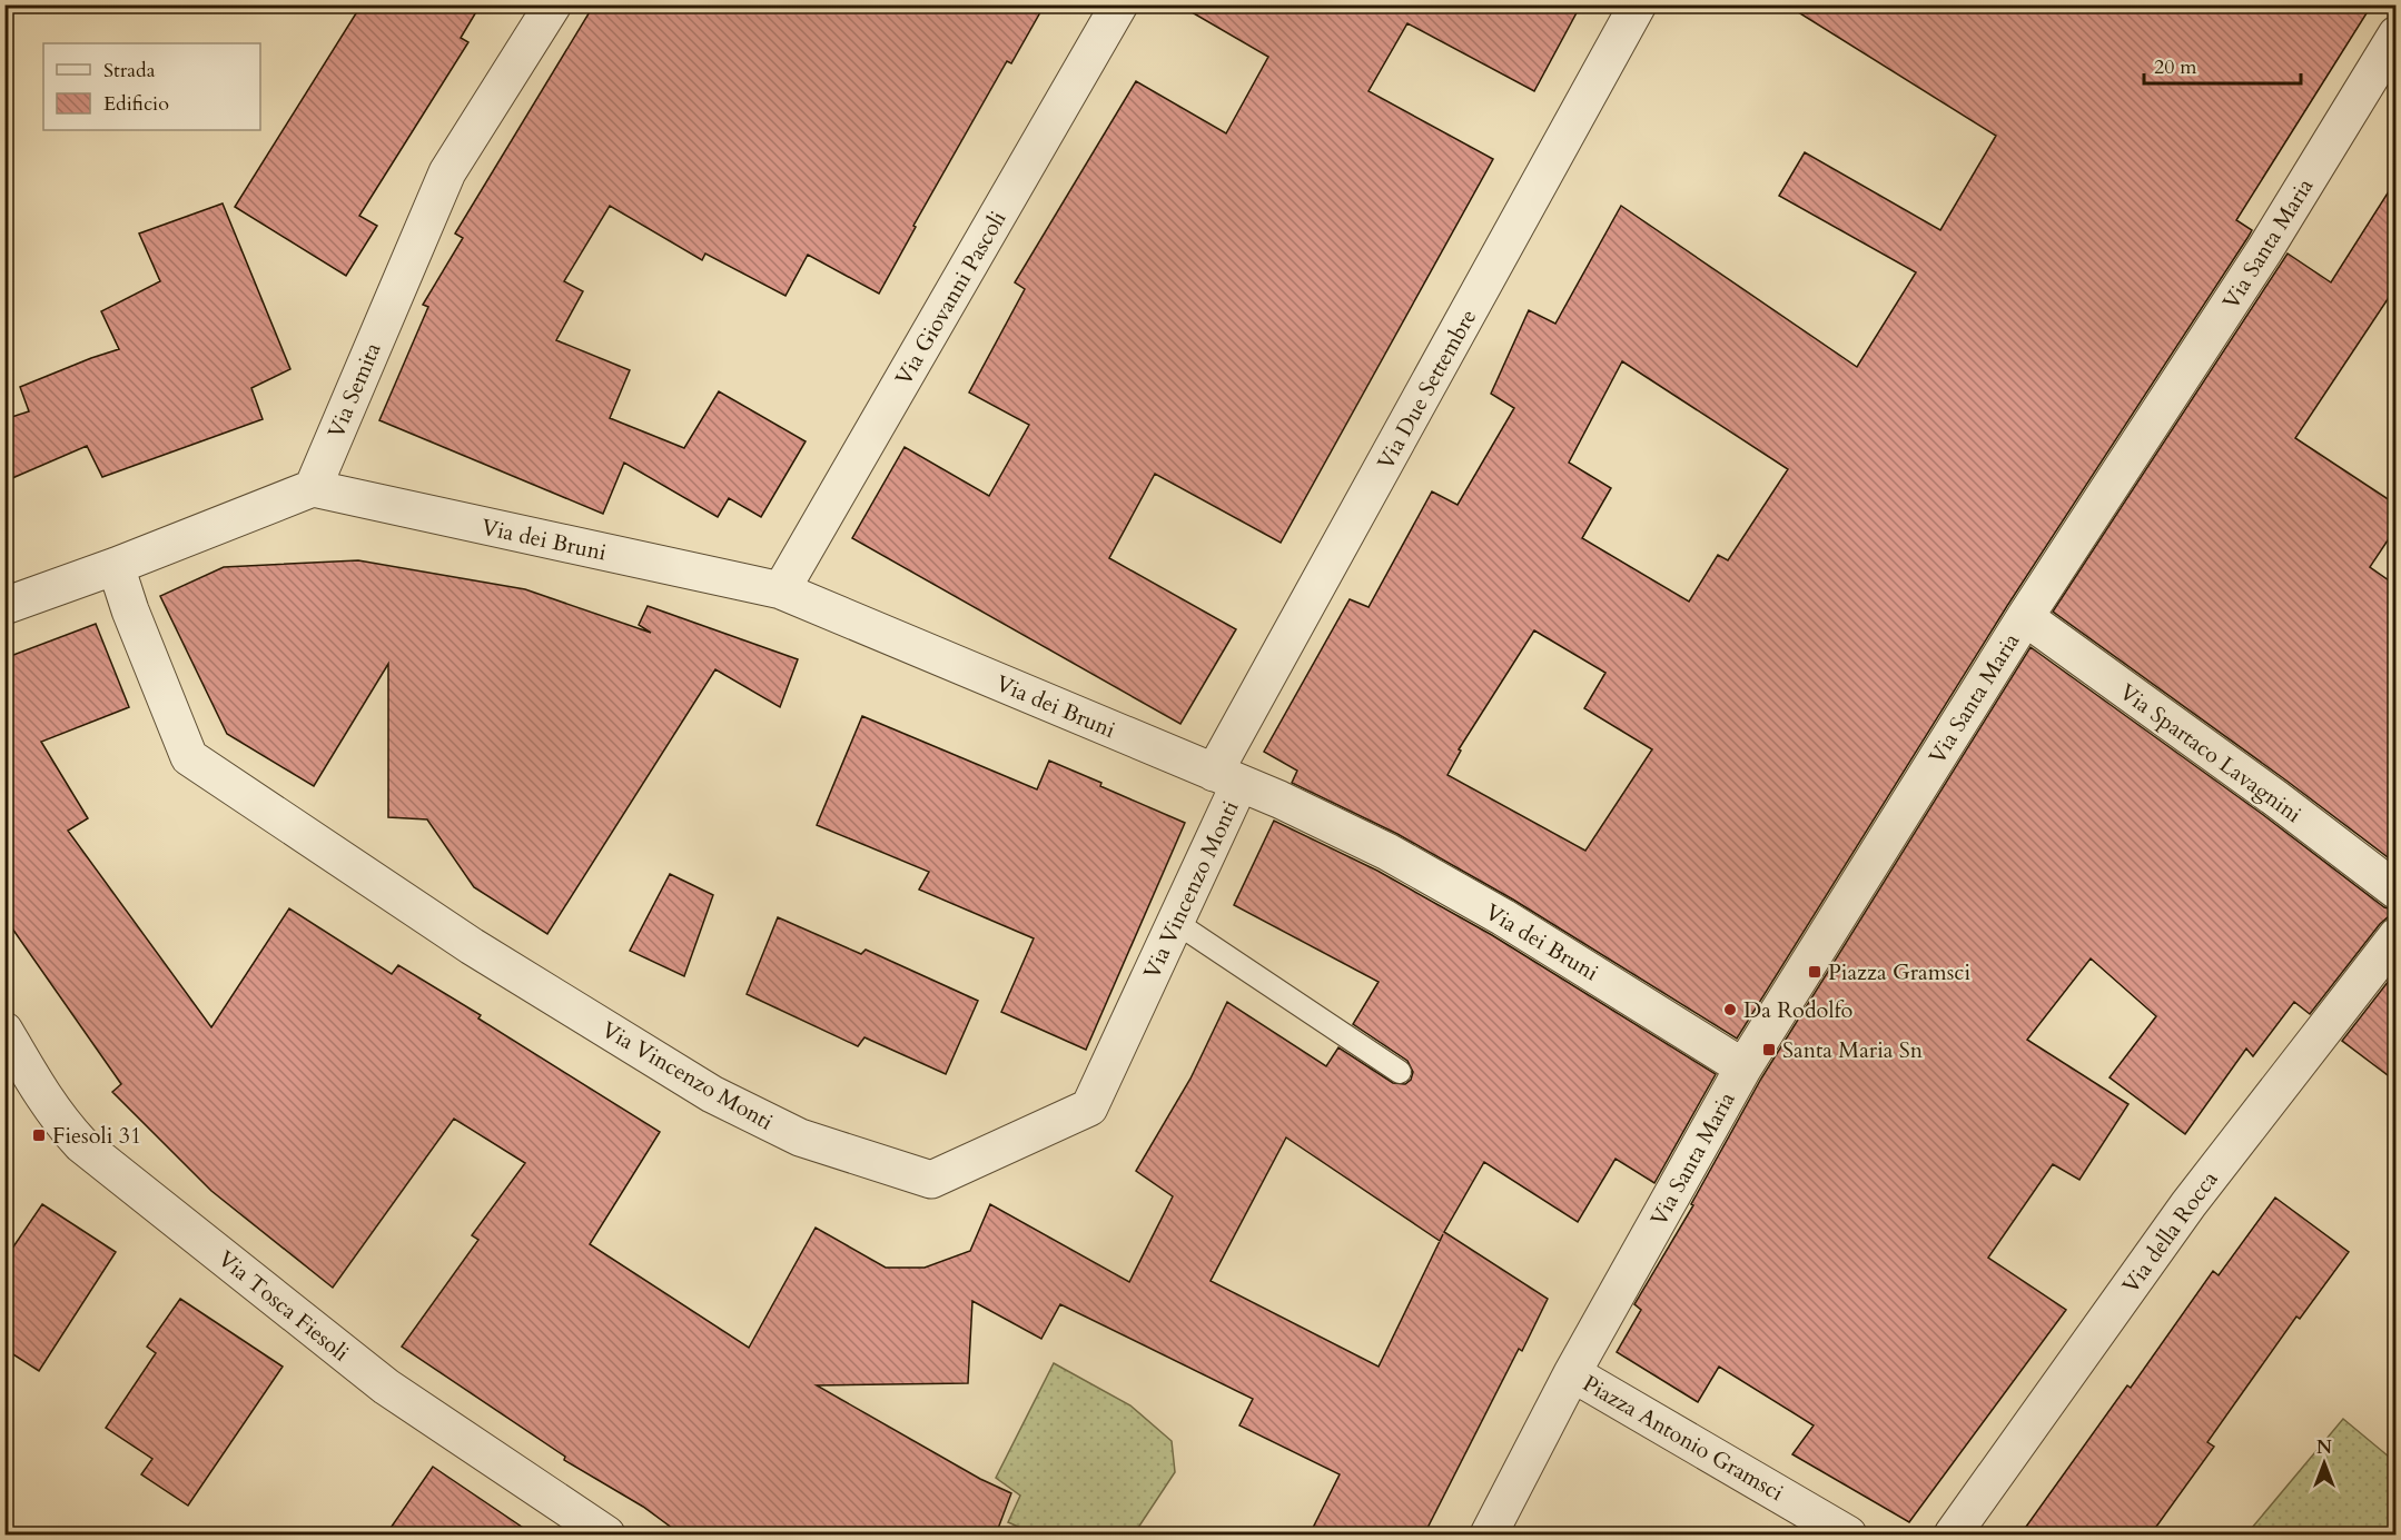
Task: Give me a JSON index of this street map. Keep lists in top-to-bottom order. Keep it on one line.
{"streets":{"street":["Via Santa Maria","Via Giovanni Pascoli","Via Due Settembre","Via Semita","Via dei Bruni","Via Spartaco Lavagnini","Via Vincenzo Monti","Via della Rocca","Via Tosca Fiesoli","Piazza Antonio Gramsci"]},"crossings":[["Via Santa Maria","Via dei Bruni"],["Via Santa Maria","Via Spartaco Lavagnini"],["Via Santa Maria","Piazza Antonio Gramsci"],["Via Giovanni Pascoli","Via dei Bruni"],["Via Due Settembre","Via dei Bruni"],["Via Due Settembre","Via Vincenzo Monti"],["Via Semita","Via dei Bruni"],["Via dei Bruni","Via Vincenzo Monti"]],"places":{"transit":["Piazza Gramsci","Santa Maria Sn","Fiesoli 31"],"other":["Da Rodolfo"]},"legend":["Strada","Edificio"],"scale_bar":"20 m","north":"top"}
